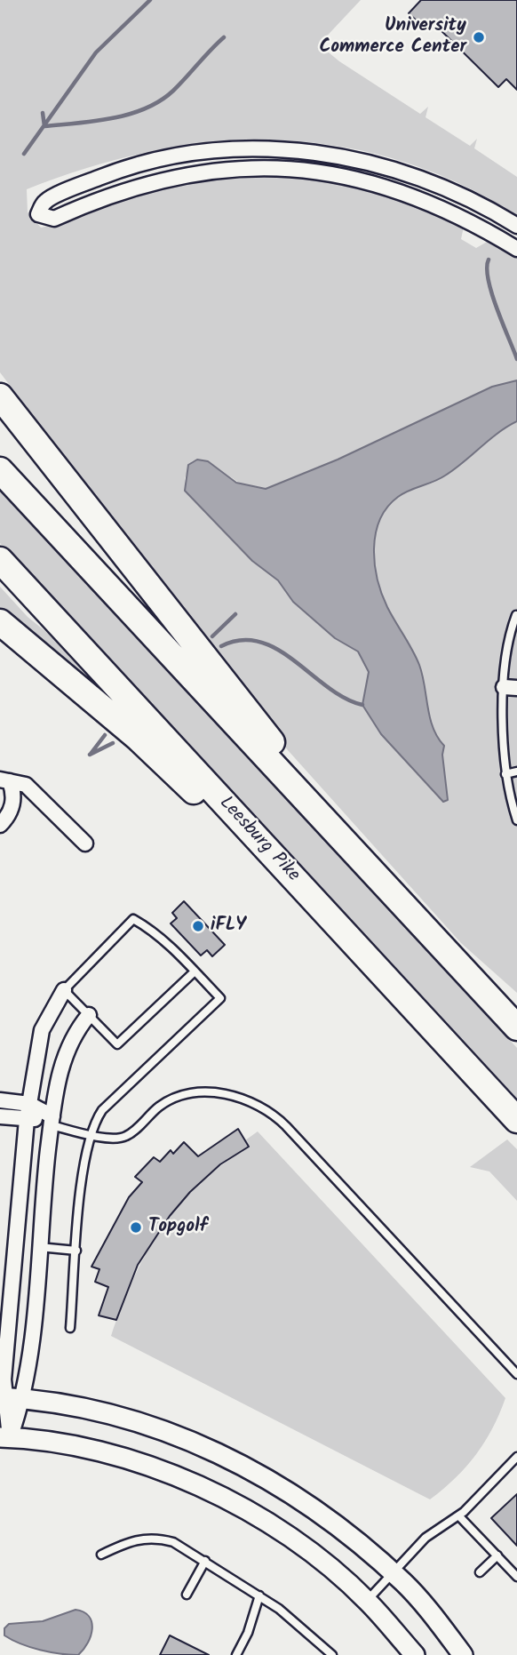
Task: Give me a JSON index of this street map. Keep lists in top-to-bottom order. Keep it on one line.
{"streets":{"highway":["Leesburg Pike"]},"places":["University Commerce Center","iFLY","Topgolf"]}
